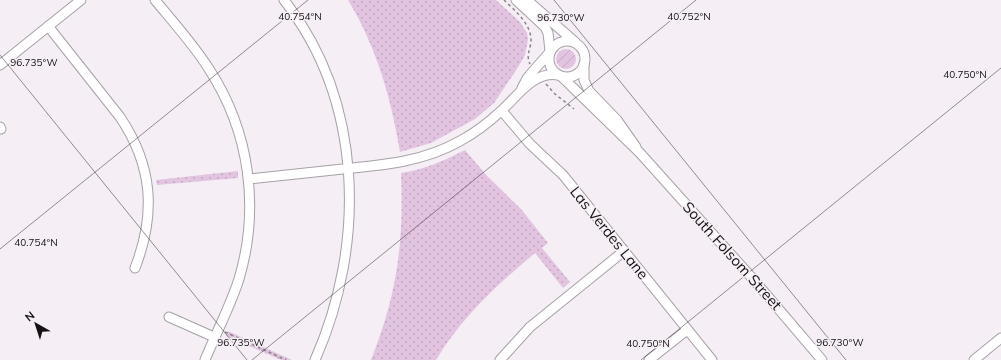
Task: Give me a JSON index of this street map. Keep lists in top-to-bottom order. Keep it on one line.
{"streets":{"street":["Las Verdes Lane","South Folsom Street"]},"north":"top left","coordinates":["40.754°N","40.752°N","96.730°W","96.735°W","40.750°N"]}
